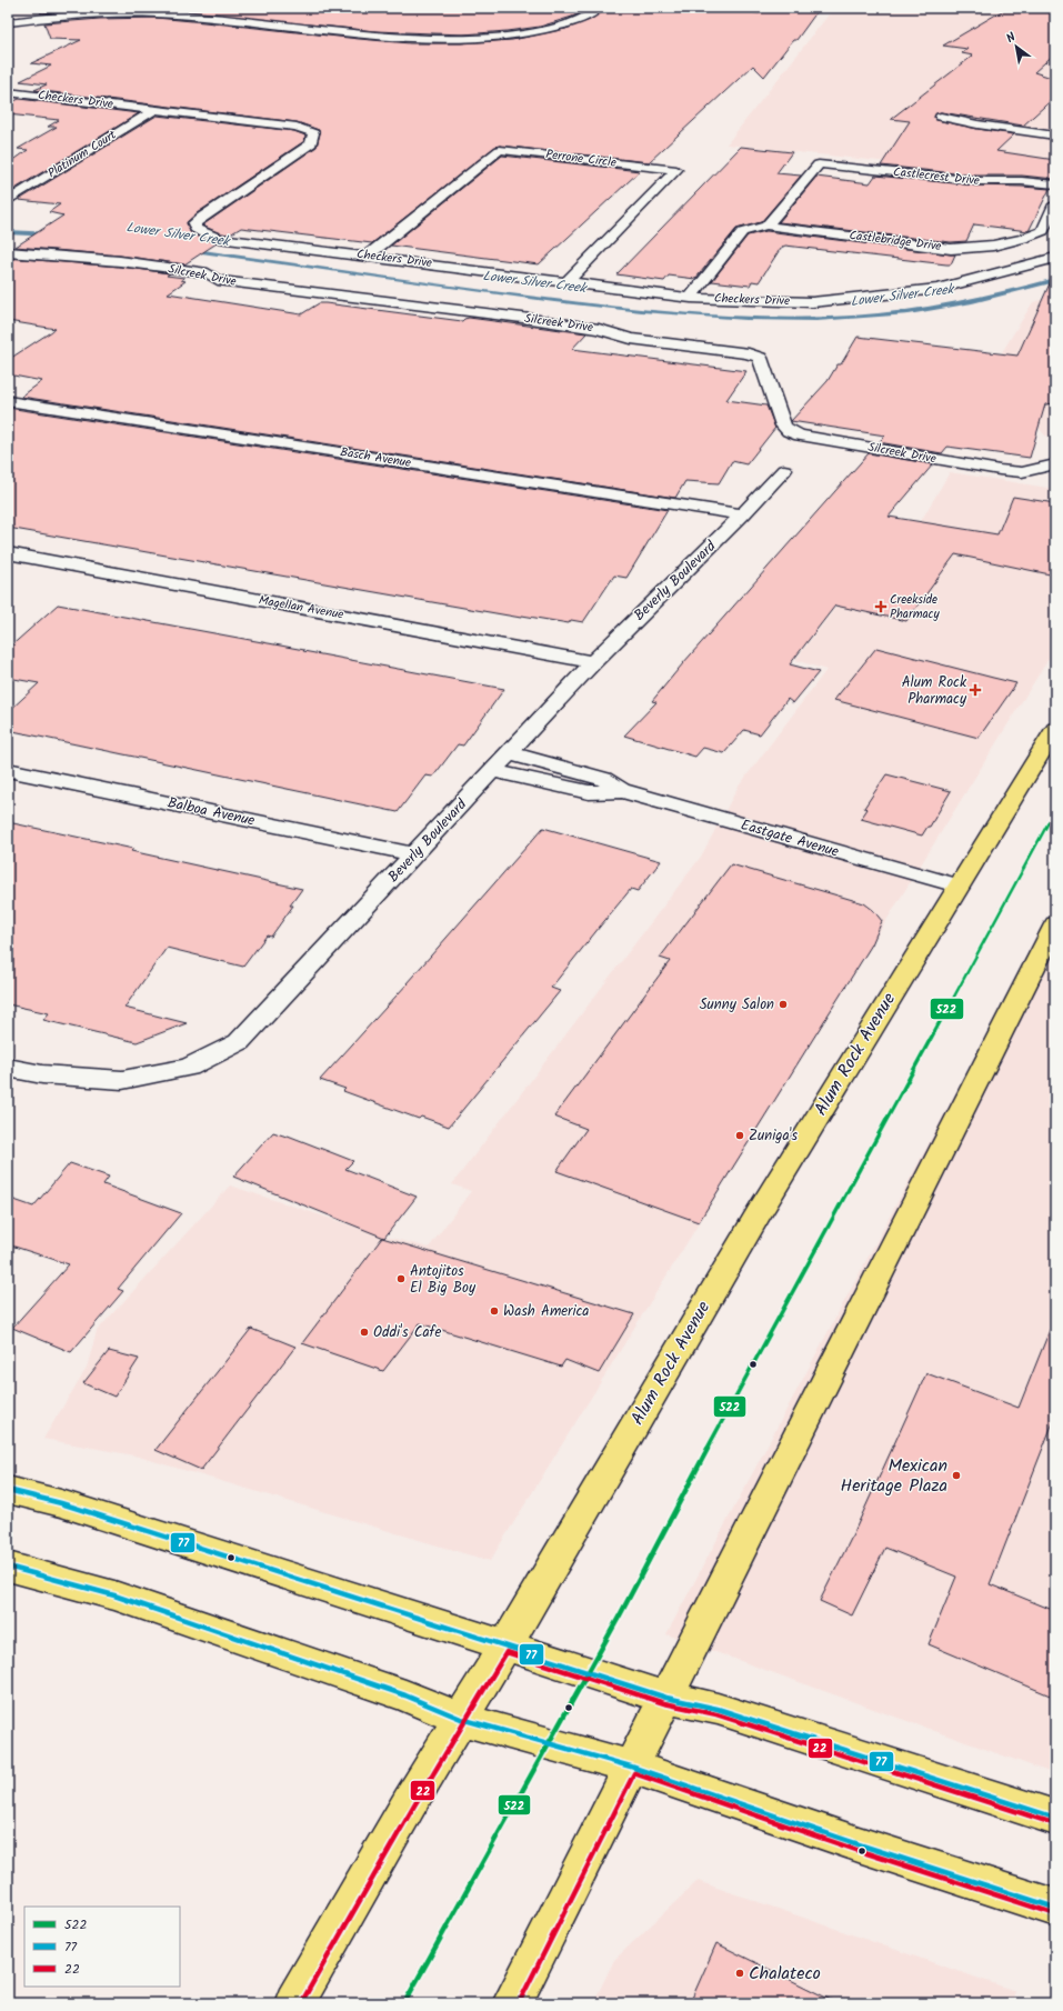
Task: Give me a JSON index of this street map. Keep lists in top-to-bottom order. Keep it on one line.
{"streets":{"main road":["Alum Rock Avenue"],"street":["Checkers Drive","Platinum Court","Perrone Circle","Castlecrest Drive","Castlebridge Drive","Silcreek Drive","Basch Avenue","Beverly Boulevard","Magellan Avenue","Balboa Avenue","Eastgate Avenue"]},"crossings":[["Checkers Drive","Platinum Court"],["Checkers Drive","Perrone Circle"],["Castlecrest Drive","Castlebridge Drive"],["Basch Avenue","Beverly Boulevard"],["Beverly Boulevard","Magellan Avenue"],["Beverly Boulevard","Balboa Avenue"],["Beverly Boulevard","Eastgate Avenue"],["Eastgate Avenue","Alum Rock Avenue"]],"water":["Lower Silver Creek"],"places":{"health":["Creekside Pharmacy","Alum Rock Pharmacy"],"other":["Sunny Salon","Zuniga's","Antojitos El Big Boy","Wash America","Oddi's Cafe","Mexican Heritage Plaza","Chalateco"]},"lines":["transit line 522","transit line 77","transit line 22"],"legend":["522","77","22"],"north":"top left"}
